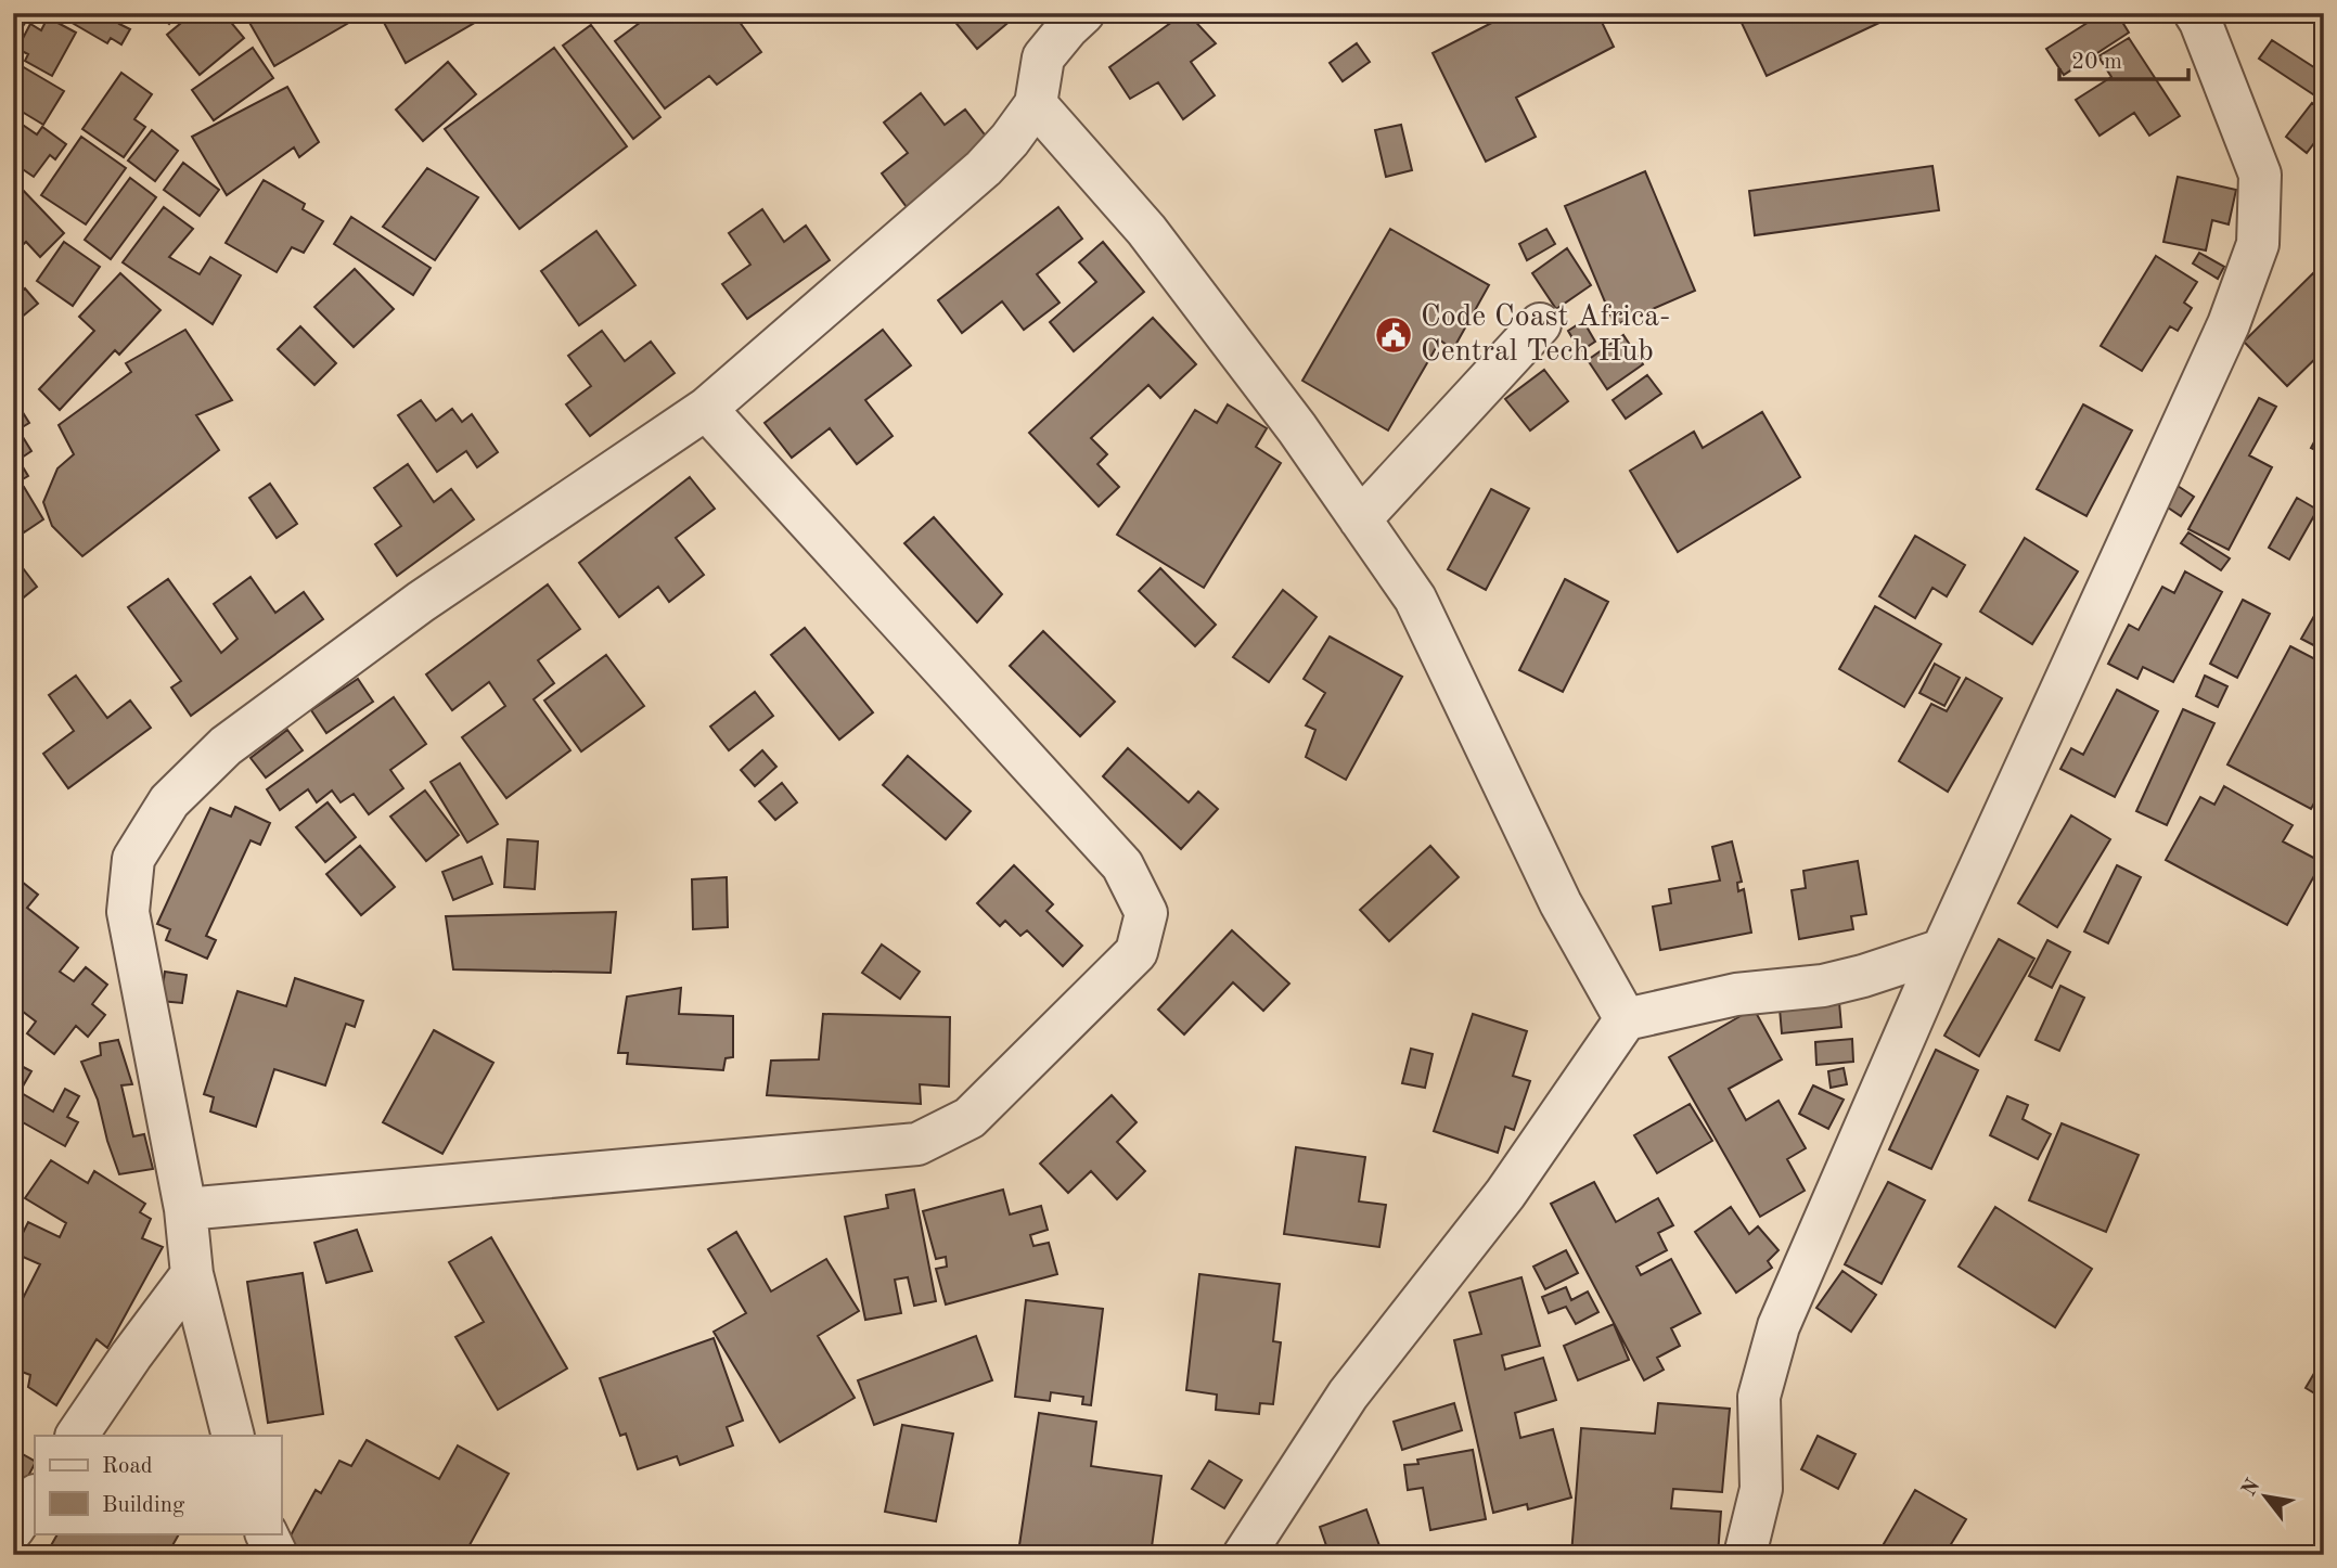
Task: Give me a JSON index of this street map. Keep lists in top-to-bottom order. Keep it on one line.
{"places":{"public building":["Code Coast Africa- Central Tech Hub"]},"legend":["Road","Building"],"scale_bar":"20 m","north":"top left"}
